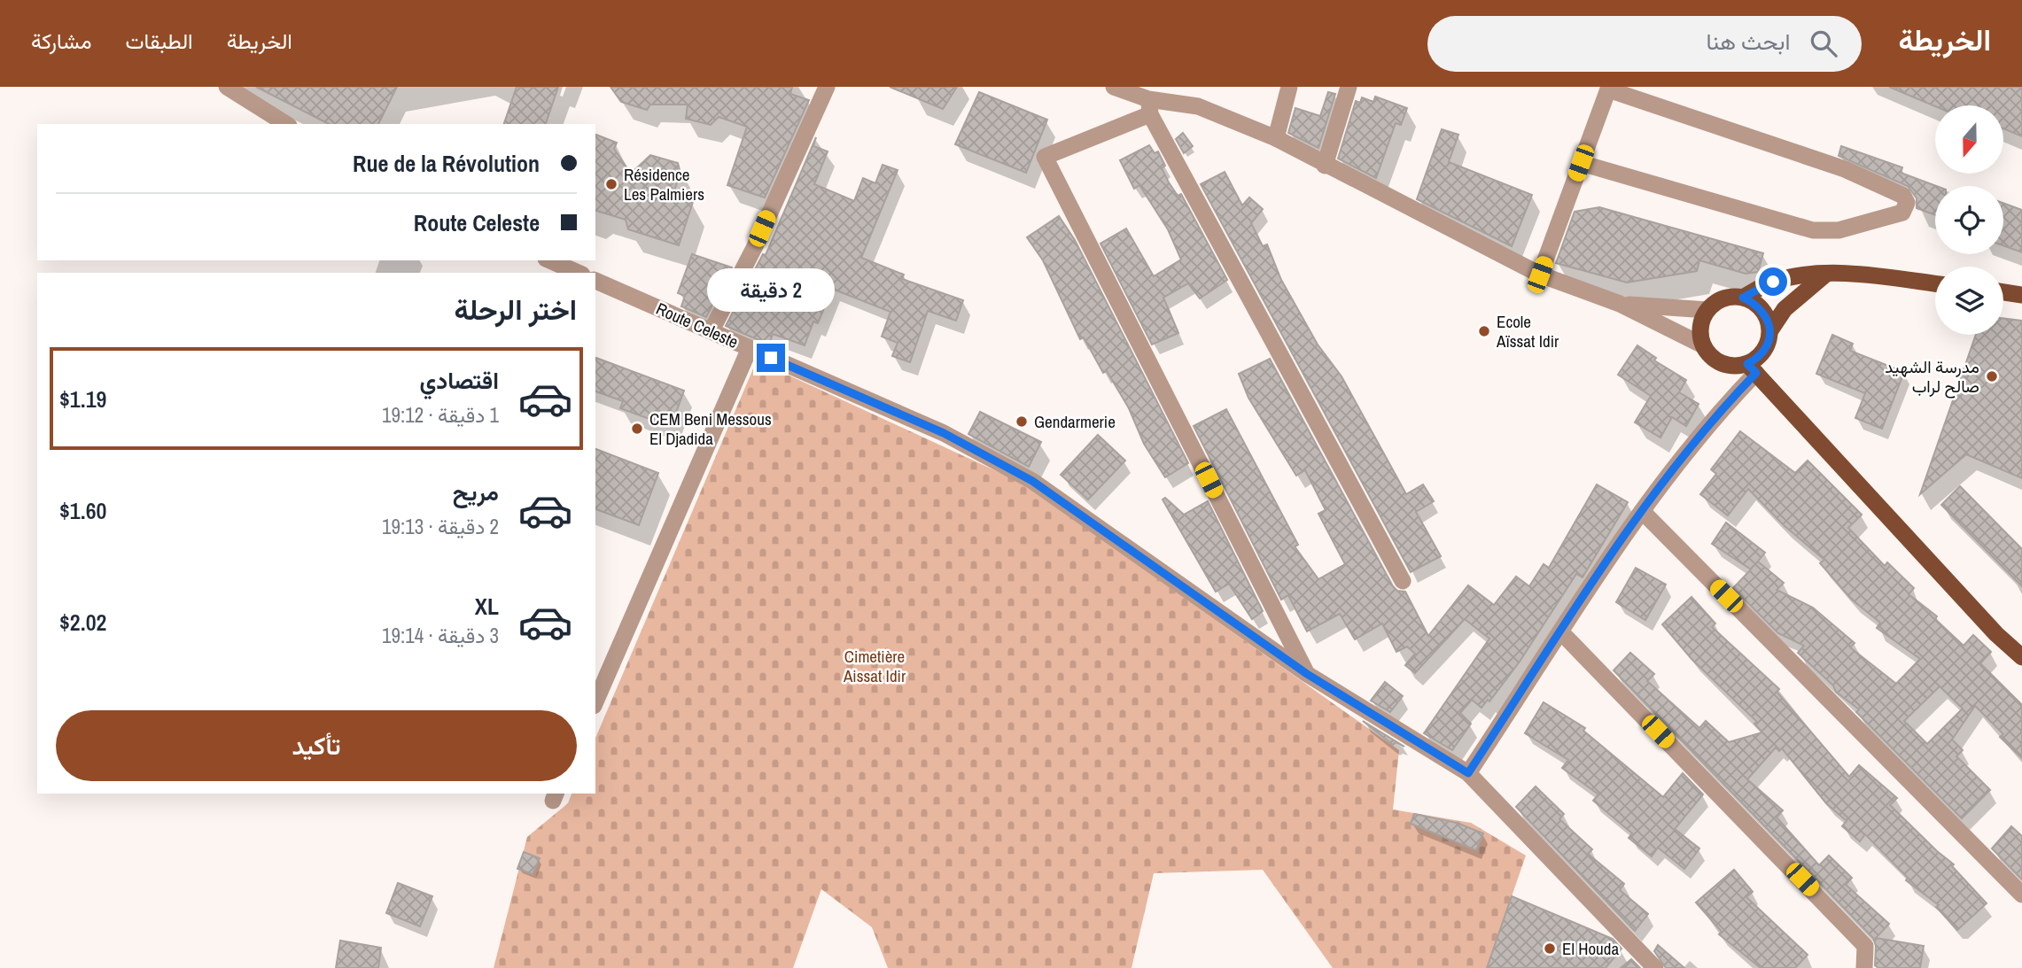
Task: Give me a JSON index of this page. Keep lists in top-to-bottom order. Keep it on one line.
{"streets":{"street":["Route Celeste"]},"parks":["Cimetière Aissat Idir"],"places":["Résidence Les Palmiers","Ecole Aïssat Idir","مدرسة الشهيد صالح لراب","Gendarmerie","CEM Beni Messous El Djadida","El Houda"],"north":"bottom","page":{"header":"الخريطة","search":"ابحث هنا","nav":["الخريطة","الطبقات","مشاركة"],"banner":["Rue de la Révolution","Route Celeste"],"bubble":"2 دقيقة","heading":"اختر الرحلة","list":[{"name":"اقتصادي","note":"1 دقيقة · 19:12","value":"$1.19"},{"name":"مريح","note":"2 دقيقة · 19:13","value":"$1.60"},{"name":"XL","note":"3 دقيقة · 19:14","value":"$2.02"}],"buttons":"تأكيد"}}
